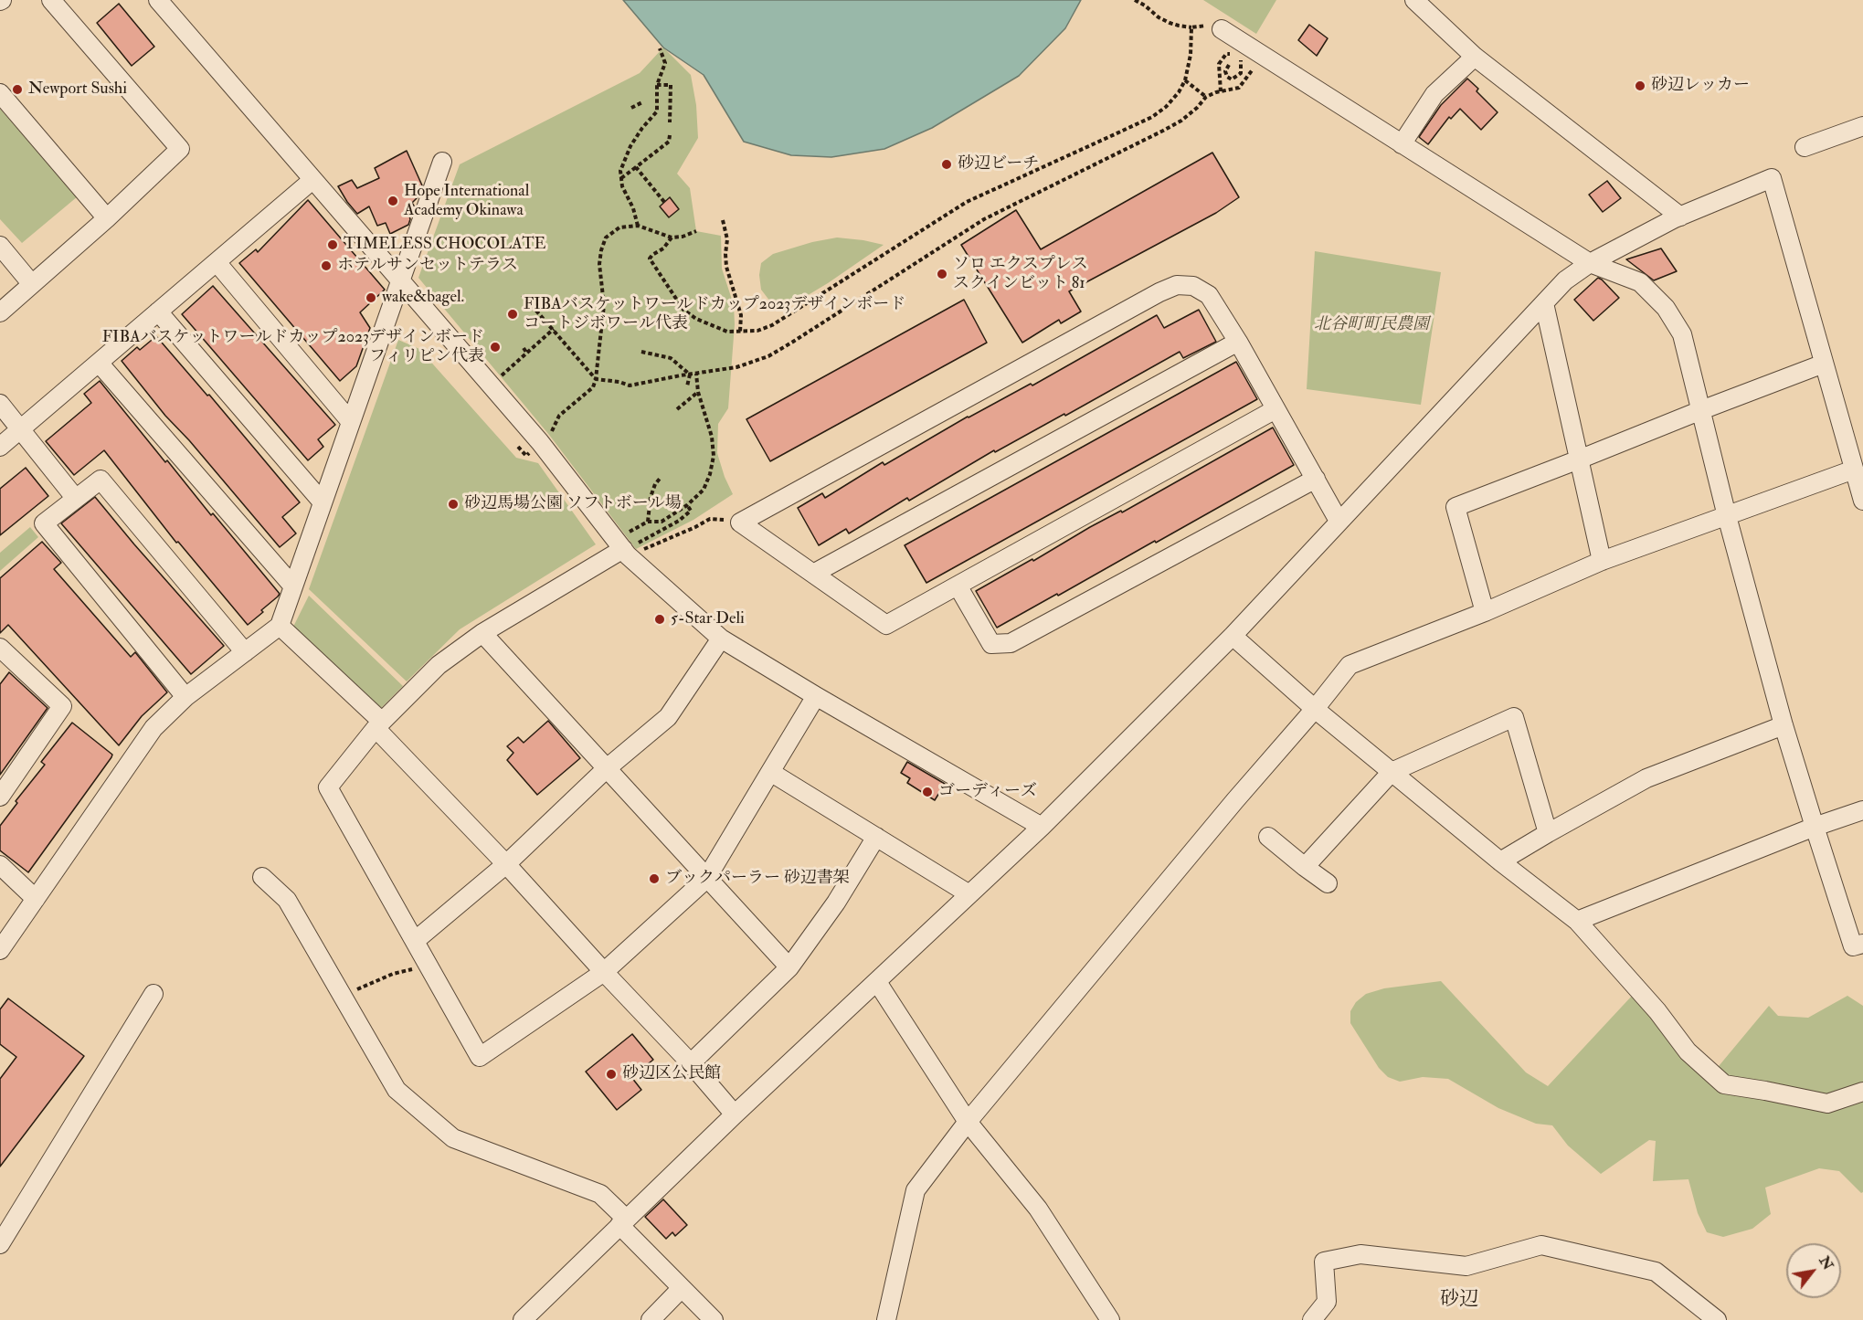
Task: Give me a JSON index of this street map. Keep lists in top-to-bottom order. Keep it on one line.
{"districts":["砂辺"],"parks":["北谷町町民農園"],"places":["砂辺レッカー","Newport Sushi","砂辺ビーチ","Hope International Academy Okinawa","TIMELESS CHOCOLATE","ホテルサンセットテラス","ソロ エクスプレス スクインビット 81","wake&bagel.","FIBAバスケットワールドカップ2023デザインボード コートジボワール代表","FIBAバスケットワールドカップ2023デザインボード フィリピン代表","砂辺馬場公園 ソフトボール場","5-Star Deli","ゴーディーズ","ブックパーラー 砂辺書架","砂辺区公民館"],"north":"top right"}
